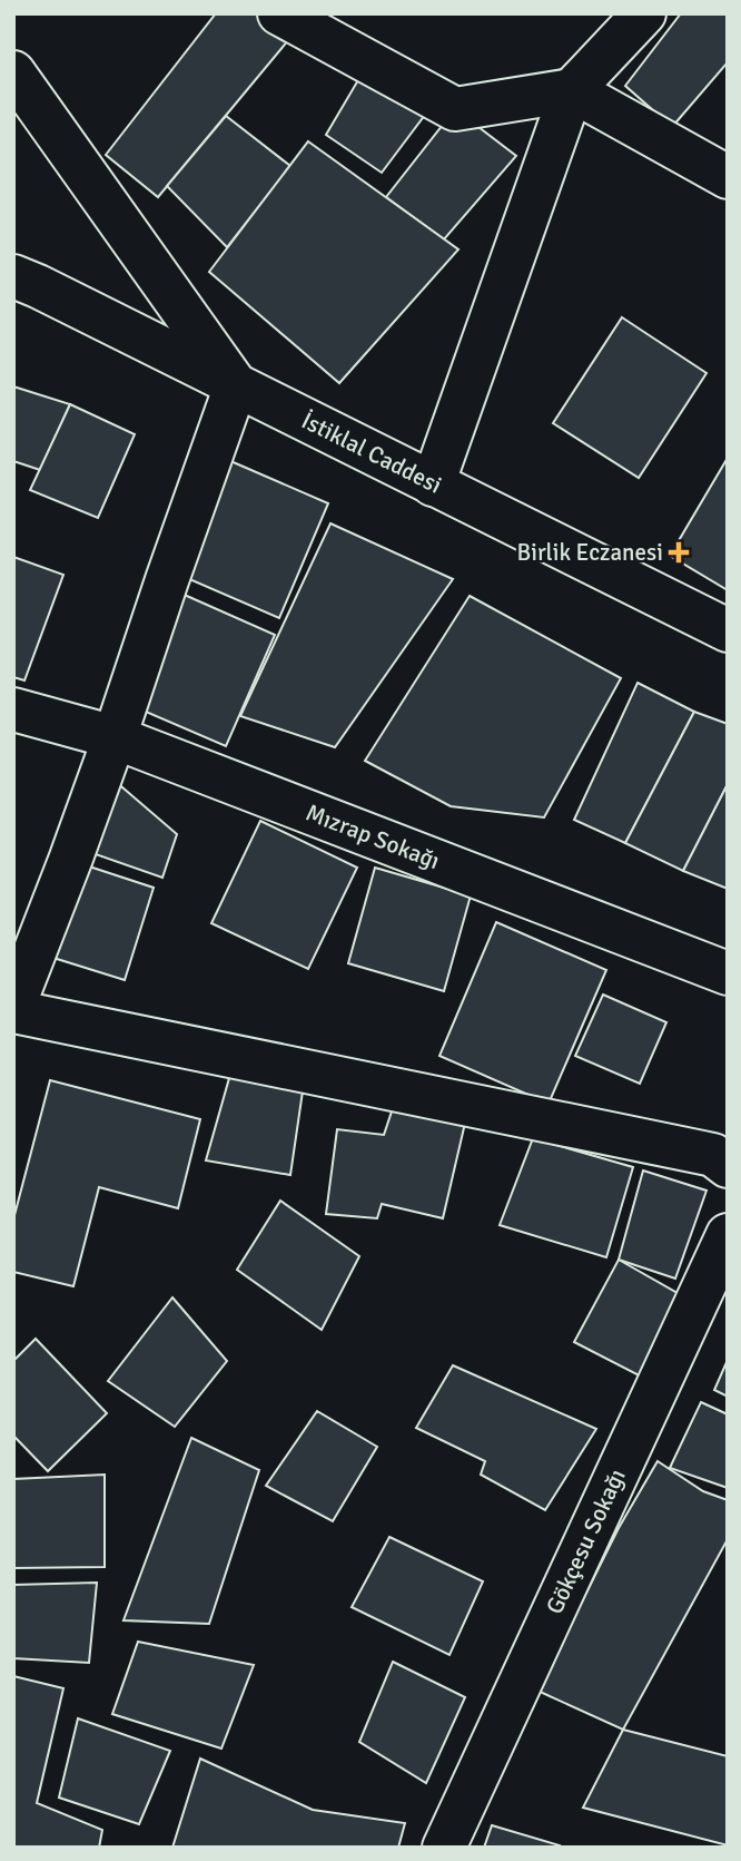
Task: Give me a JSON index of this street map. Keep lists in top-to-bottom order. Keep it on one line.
{"streets":{"street":["İstiklal Caddesi","Mızrap Sokağı","Gökçesu Sokağı"]},"places":{"health":["Birlik Eczanesi"]}}
